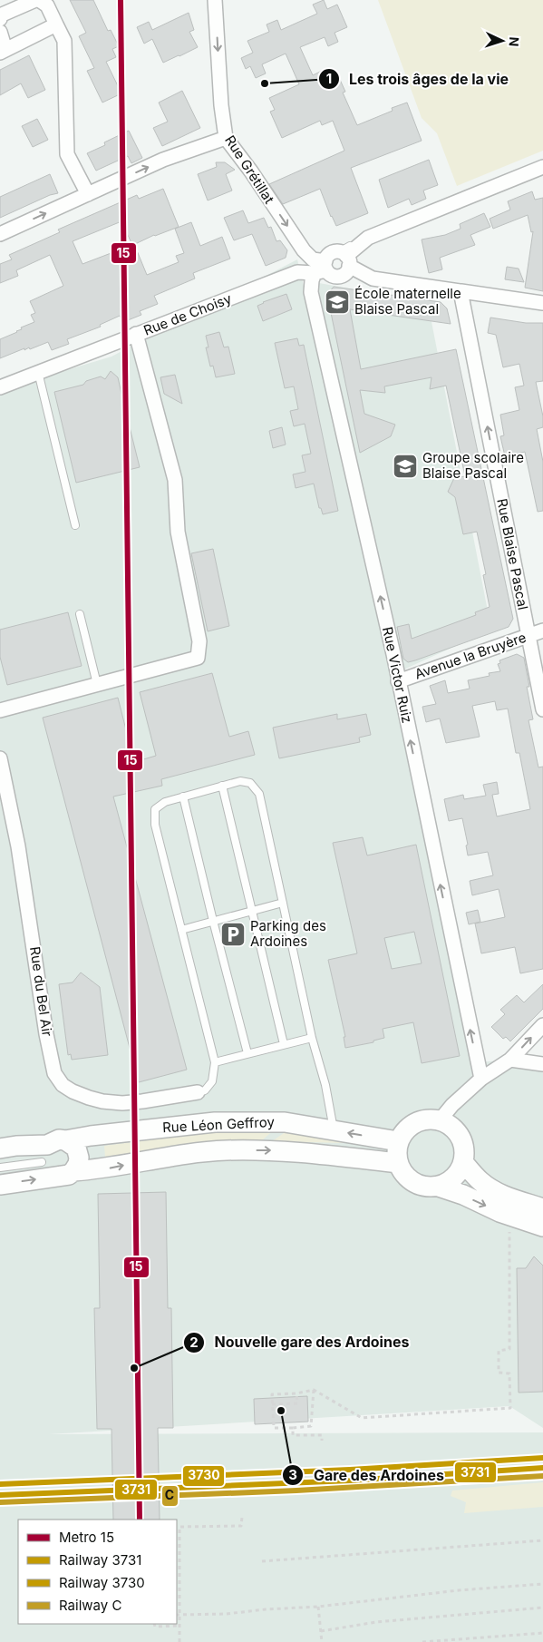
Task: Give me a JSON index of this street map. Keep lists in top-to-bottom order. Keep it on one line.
{"streets":{"street":["Rue Grétillat","Rue de Choisy","Rue Blaise Pascal","Avenue la Bruyère","Rue Victor Ruiz","Rue du Bel Air","Rue Léon Geffroy"]},"crossings":[["Rue Grétillat","Rue de Choisy"],["Rue Grétillat","Rue Victor Ruiz"],["Rue de Choisy","Rue Victor Ruiz"],["Rue Blaise Pascal","Avenue la Bruyère"],["Avenue la Bruyère","Rue Victor Ruiz"]],"one_way":["Rue Grétillat","Rue Blaise Pascal","Rue Victor Ruiz"],"places":{"other":["Les trois âges de la vie","Nouvelle gare des Ardoines","Gare des Ardoines"],"school or university":["École maternelle Blaise Pascal","Groupe scolaire Blaise Pascal"],"parking":["Parking des Ardoines"]},"lines":["metro line 15","rail line 3730","rail line 3731","rail line C"],"legend":["Metro 15","Railway 3731","Railway 3730","Railway C"],"north":"right"}
